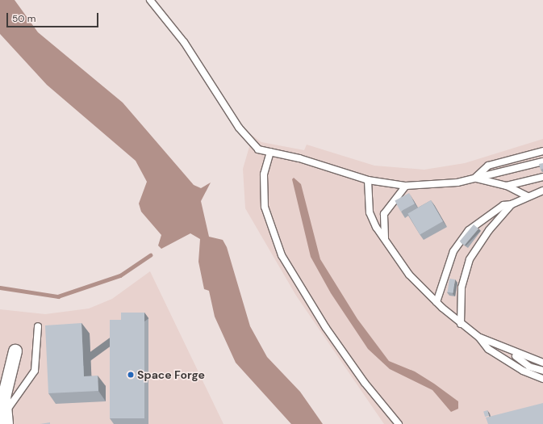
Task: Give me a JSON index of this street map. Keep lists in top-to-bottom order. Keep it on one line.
{"places":["Space Forge"],"scale_bar":"50 m"}
